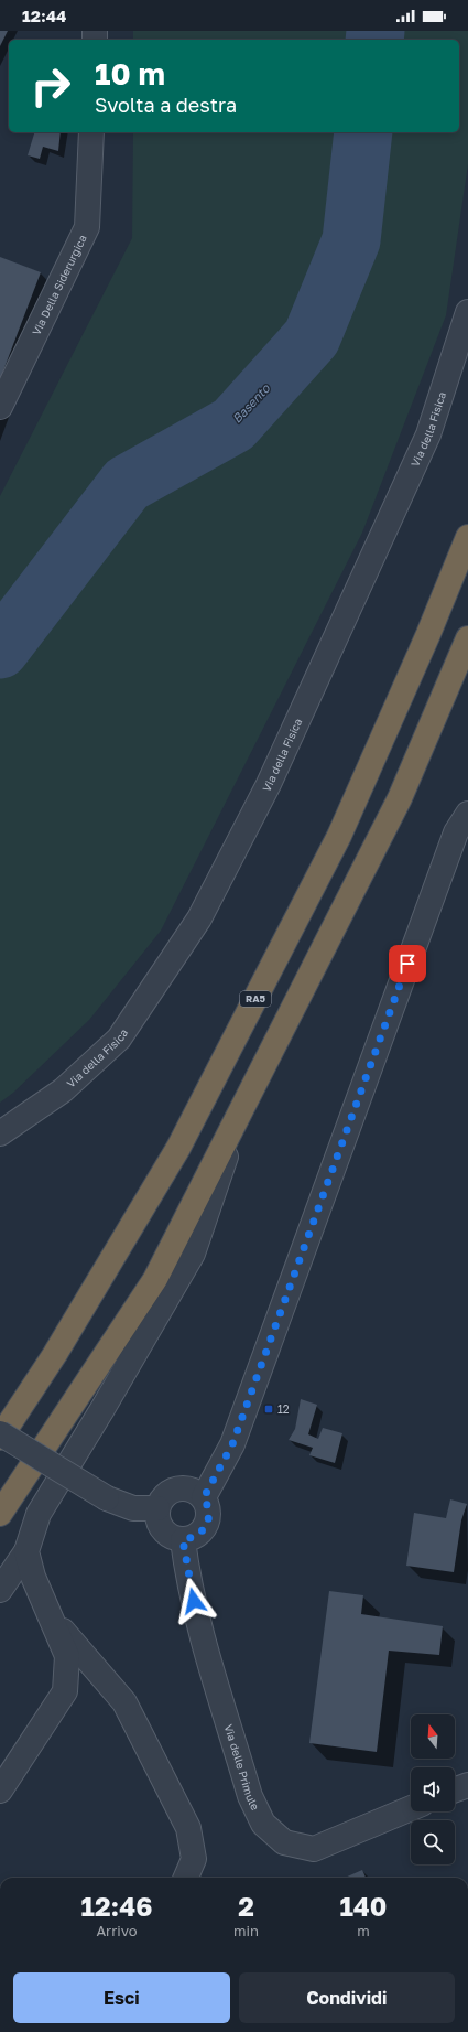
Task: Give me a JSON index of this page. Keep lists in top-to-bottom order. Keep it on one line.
{"streets":{"highway":["RA5"],"street":["Via Della Siderurgica","Via della Fisica","Via delle Primule"]},"water":["Basento"],"places":{"transit":["12"]},"north":"top","page":{"status":"12:44","turn":["10 m","Svolta a destra"],"eta":["12:46","Arrivo","2","min","140","m"],"buttons":["Esci","Condividi"]}}
